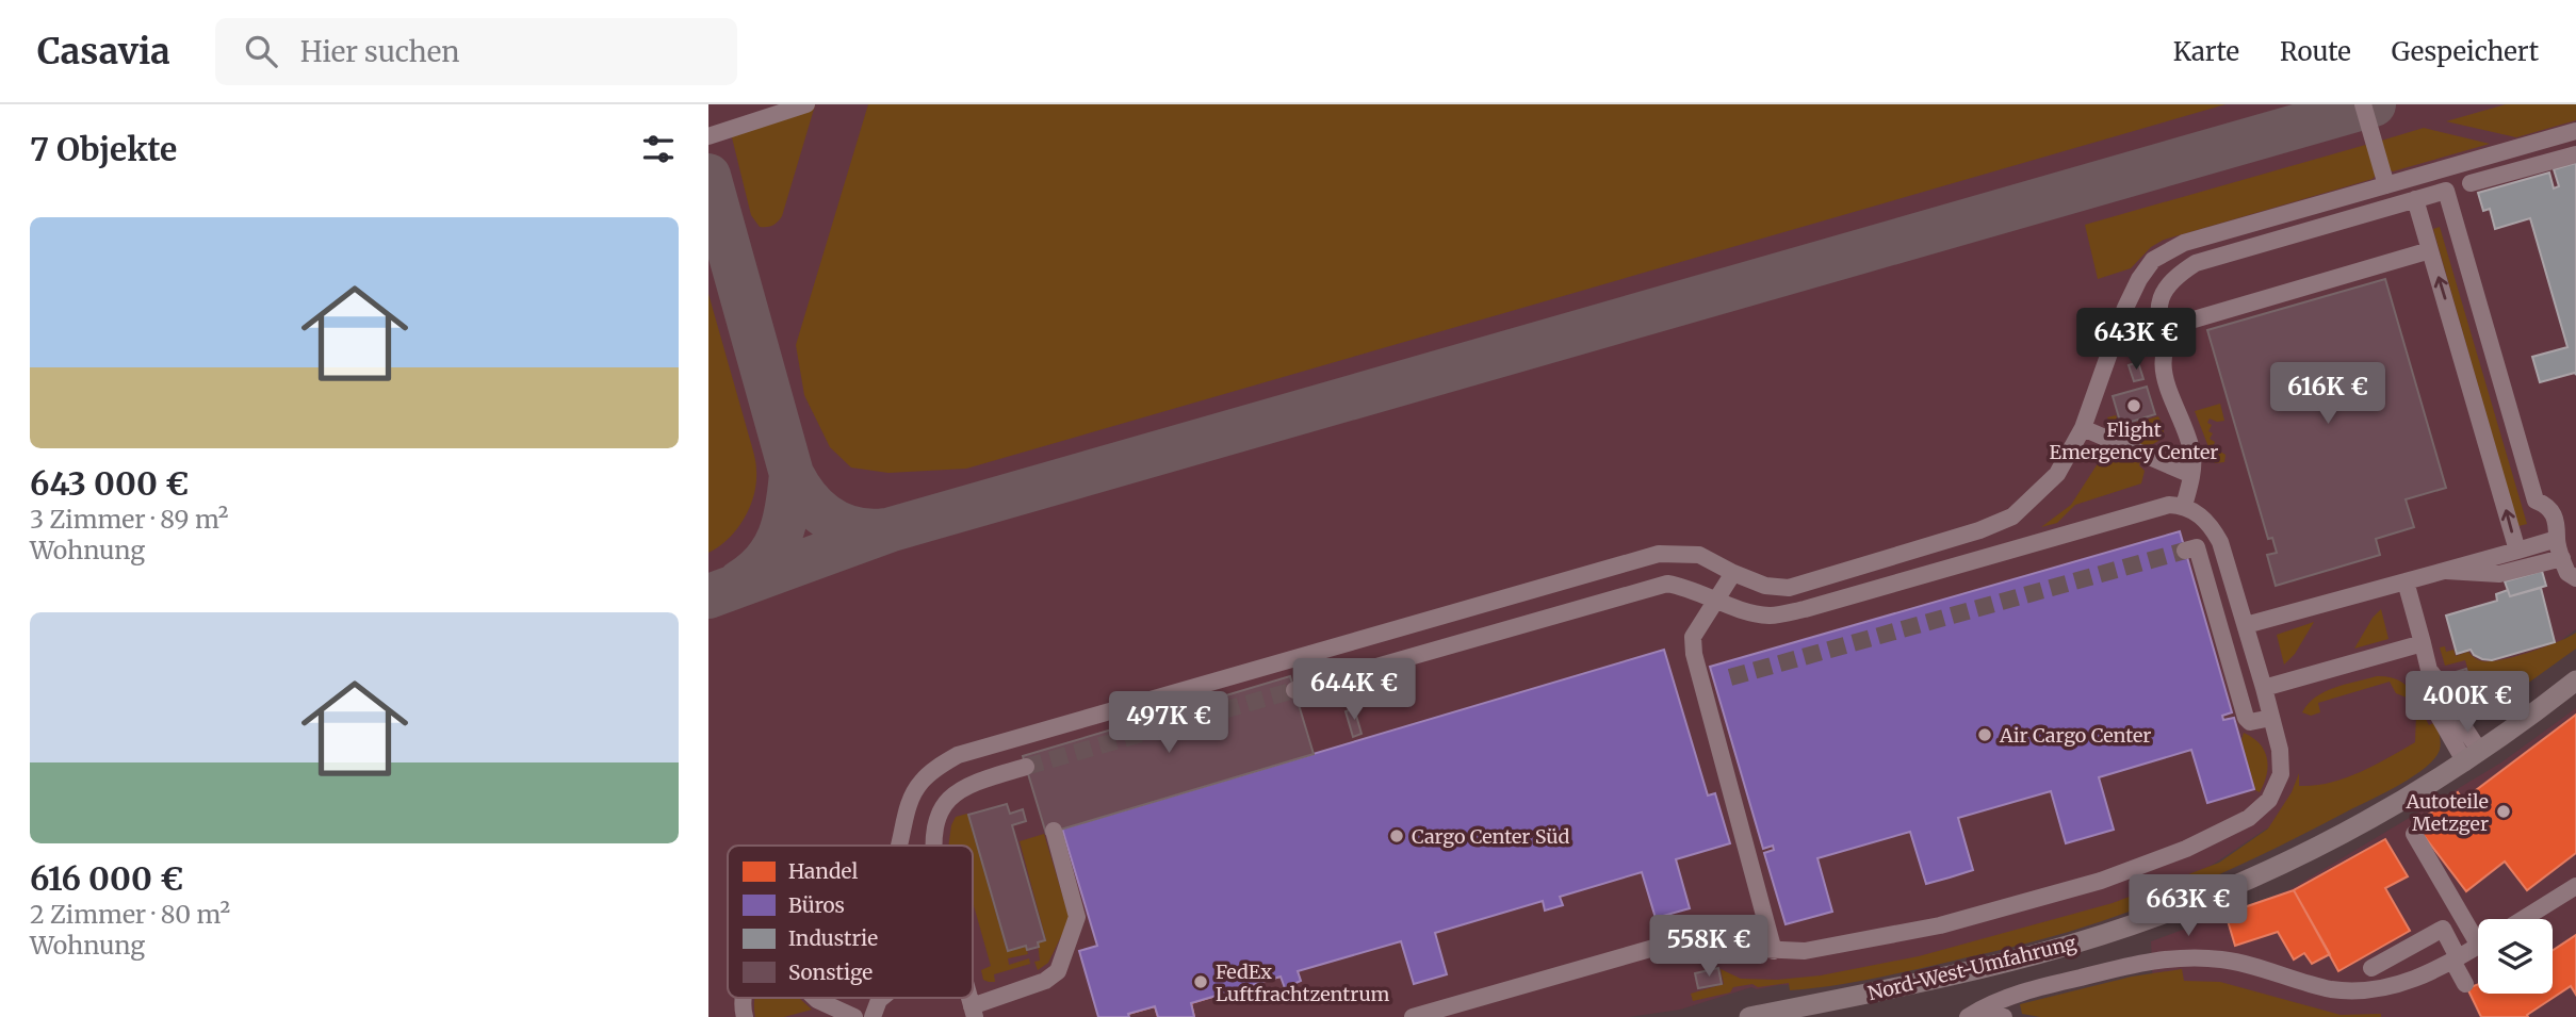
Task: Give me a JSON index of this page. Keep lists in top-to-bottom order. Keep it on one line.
{"streets":{"main road":["Nord-West-Umfahrung"]},"places":["Flight Emergency Center","Air Cargo Center","Autoteile Metzger","Cargo Center Süd","FedEx Luftfrachtzentrum"],"legend":["Handel","Büros","Industrie","Sonstige"],"page":{"header":"Casavia","search":"Hier suchen","nav":["Karte","Route","Gespeichert"],"heading":"7 Objekte","list":[{"name":"643 000 €","note":"3 Zimmer · 89 m² · Wohnung"},{"name":"616 000 €","note":"2 Zimmer · 80 m² · Wohnung"}],"price":["643K €","616K €","644K €","400K €","497K €","663K €","558K €"]}}
